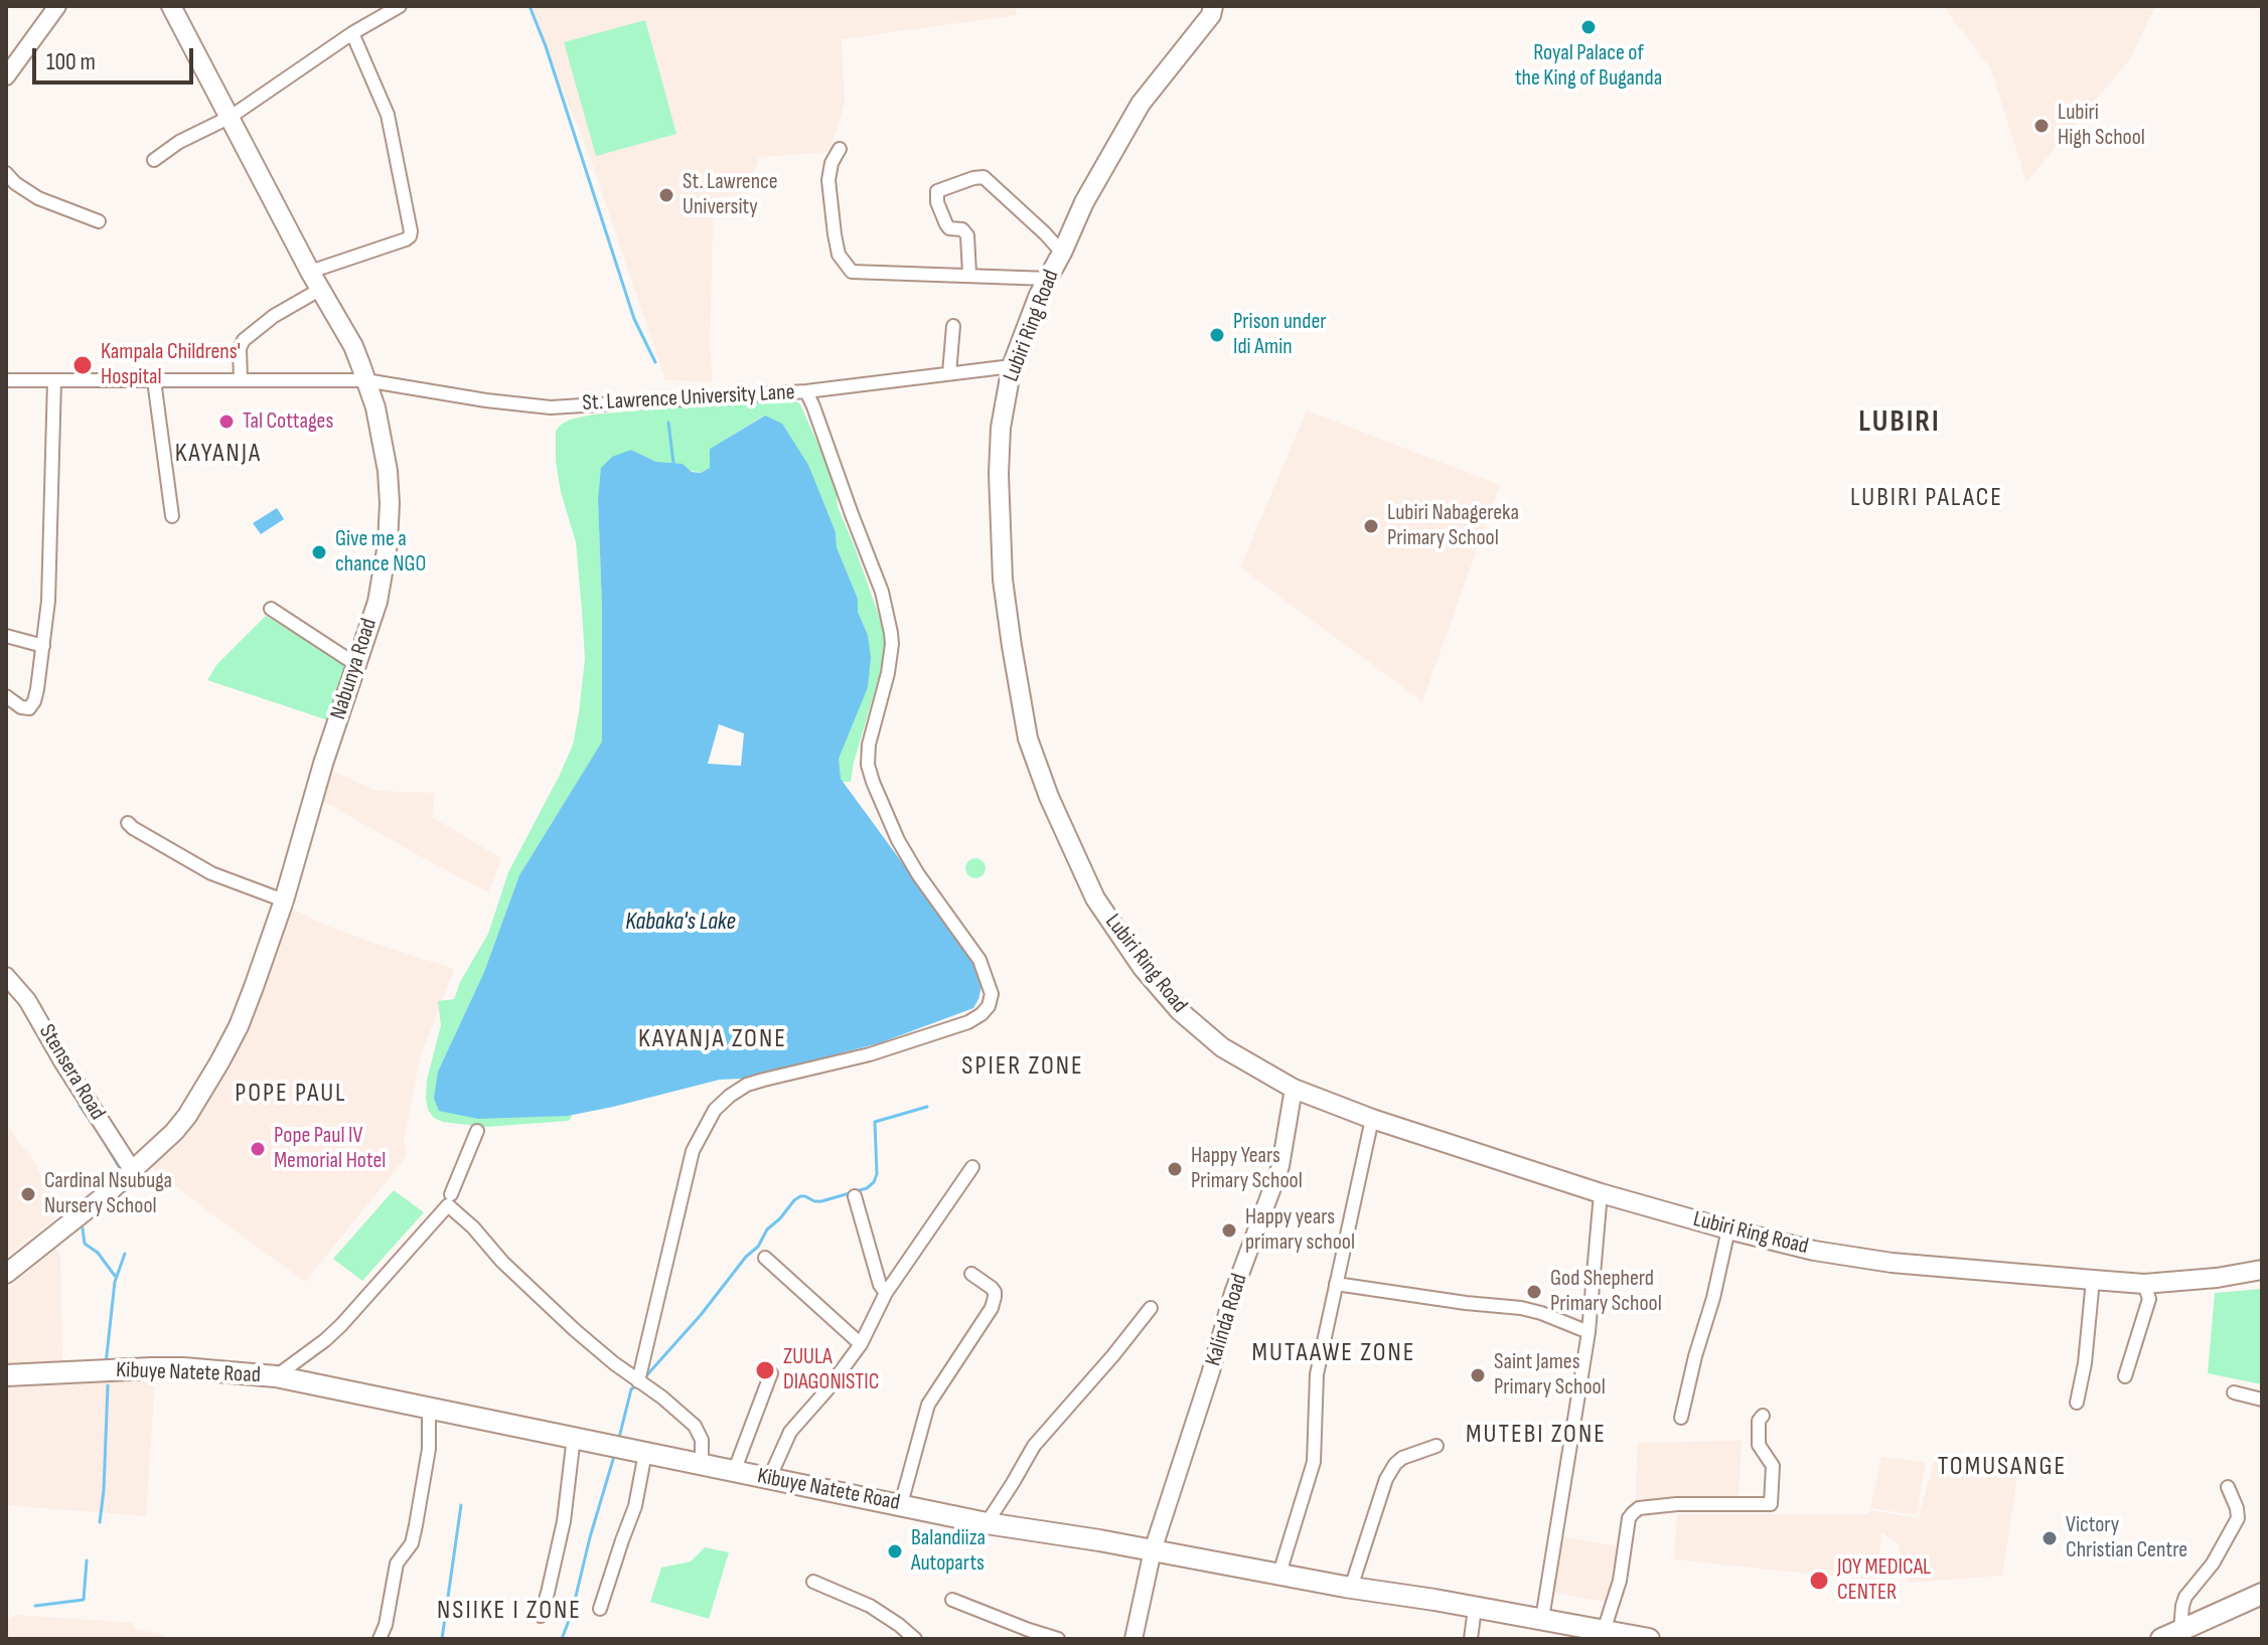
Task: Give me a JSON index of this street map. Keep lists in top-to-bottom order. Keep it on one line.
{"streets":{"main road":["Lubiri Ring Road","Nabunya Road","Kibuye Natete Road"],"street":["St. Lawrence University Lane","Stensera Road","Kalinda Road"]},"crossings":[["Lubiri Ring Road","St. Lawrence University Lane"],["Lubiri Ring Road","Kalinda Road"],["St. Lawrence University Lane","Nabunya Road"],["Nabunya Road","Stensera Road"],["Kalinda Road","Kibuye Natete Road"]],"districts":["LUBIRI","KAYANJA","LUBIRI PALACE","KAYANJA ZONE","SPIER ZONE","POPE PAUL","MUTAAWE ZONE","MUTEBI ZONE","TOMUSANGE","NSIIKE I ZONE"],"water":["Kabaka's Lake"],"places":["Royal Palace of the King of Buganda","Lubiri High School","St. Lawrence University","Prison under Idi Amin","Kampala Childrens' Hospital","Tal Cottages","Lubiri Nabagereka Primary School","Give me a chance NGO","Pope Paul IV Memorial Hotel","Happy Years Primary School","Cardinal Nsubuga Nursery School","Happy years primary school","God Shepherd Primary School","ZUULA DIAGONISTIC","Saint James Primary School","Victory Christian Centre","Balandiiza Autoparts","JOY MEDICAL CENTER"],"scale_bar":"100 m"}
